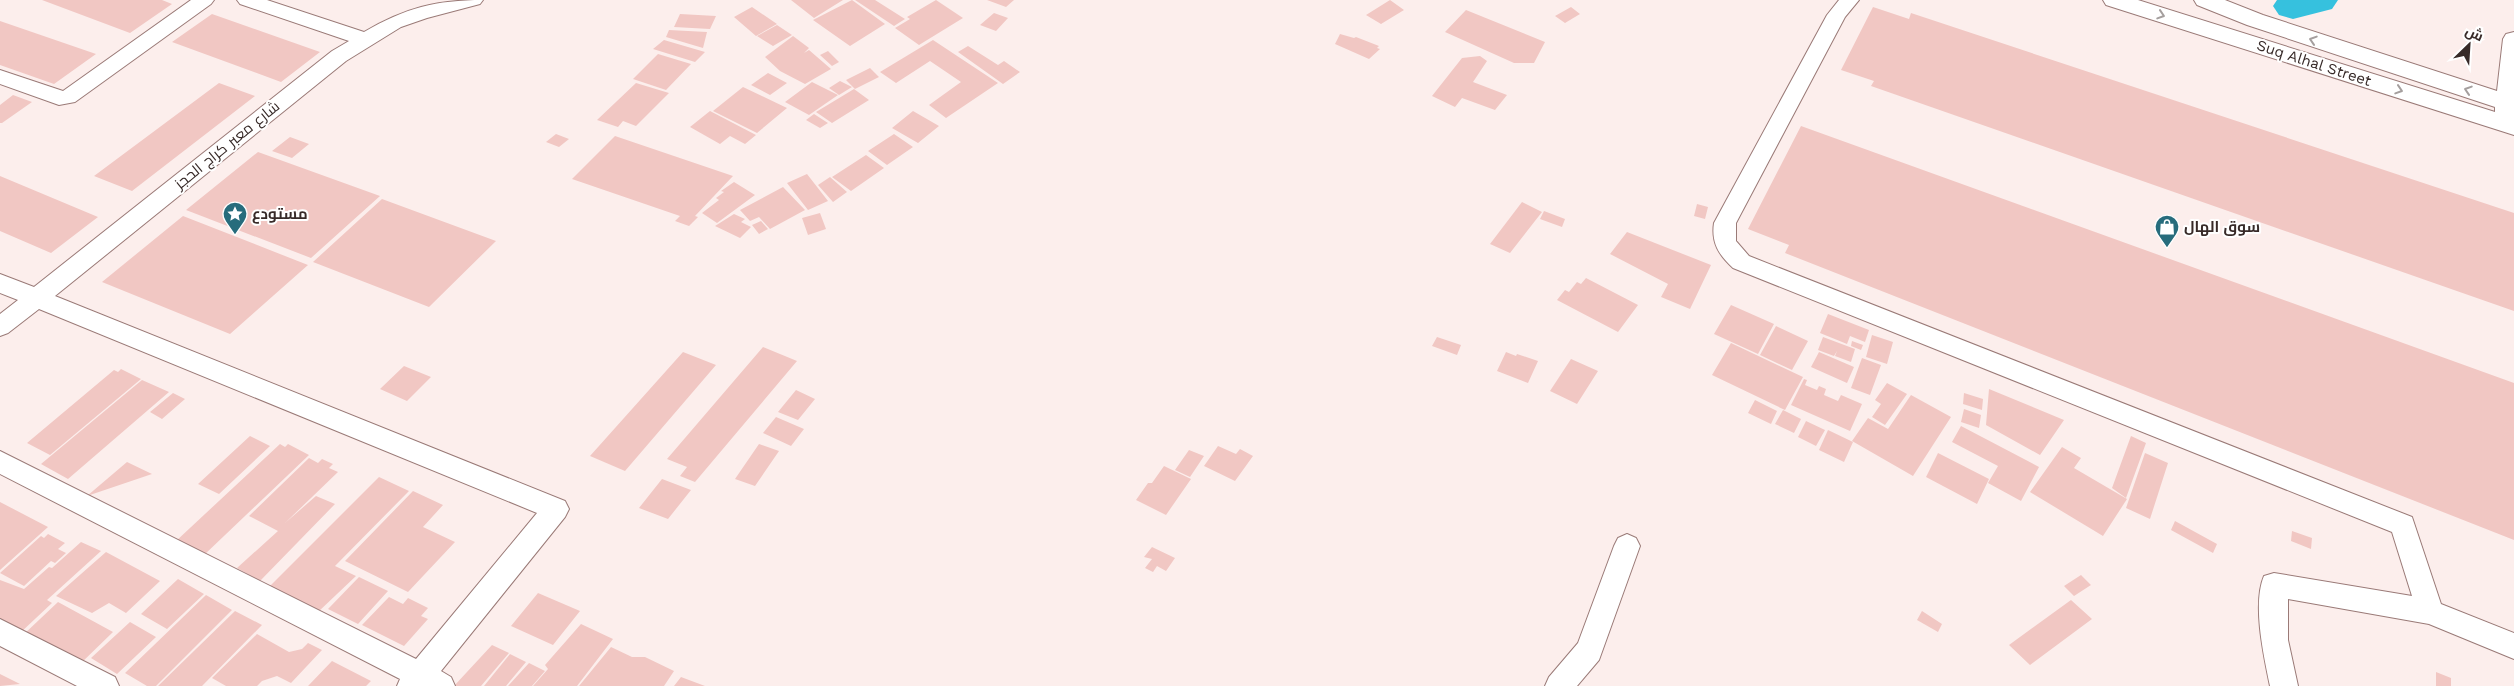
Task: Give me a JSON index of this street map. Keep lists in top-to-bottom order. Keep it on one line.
{"streets":{"main road":["Suq Alhal Street"],"street":["شارع معبر كراج الحجز"]},"places":{"place":["مستودع"],"shop":["سوق الهال"]},"north":"top right"}
